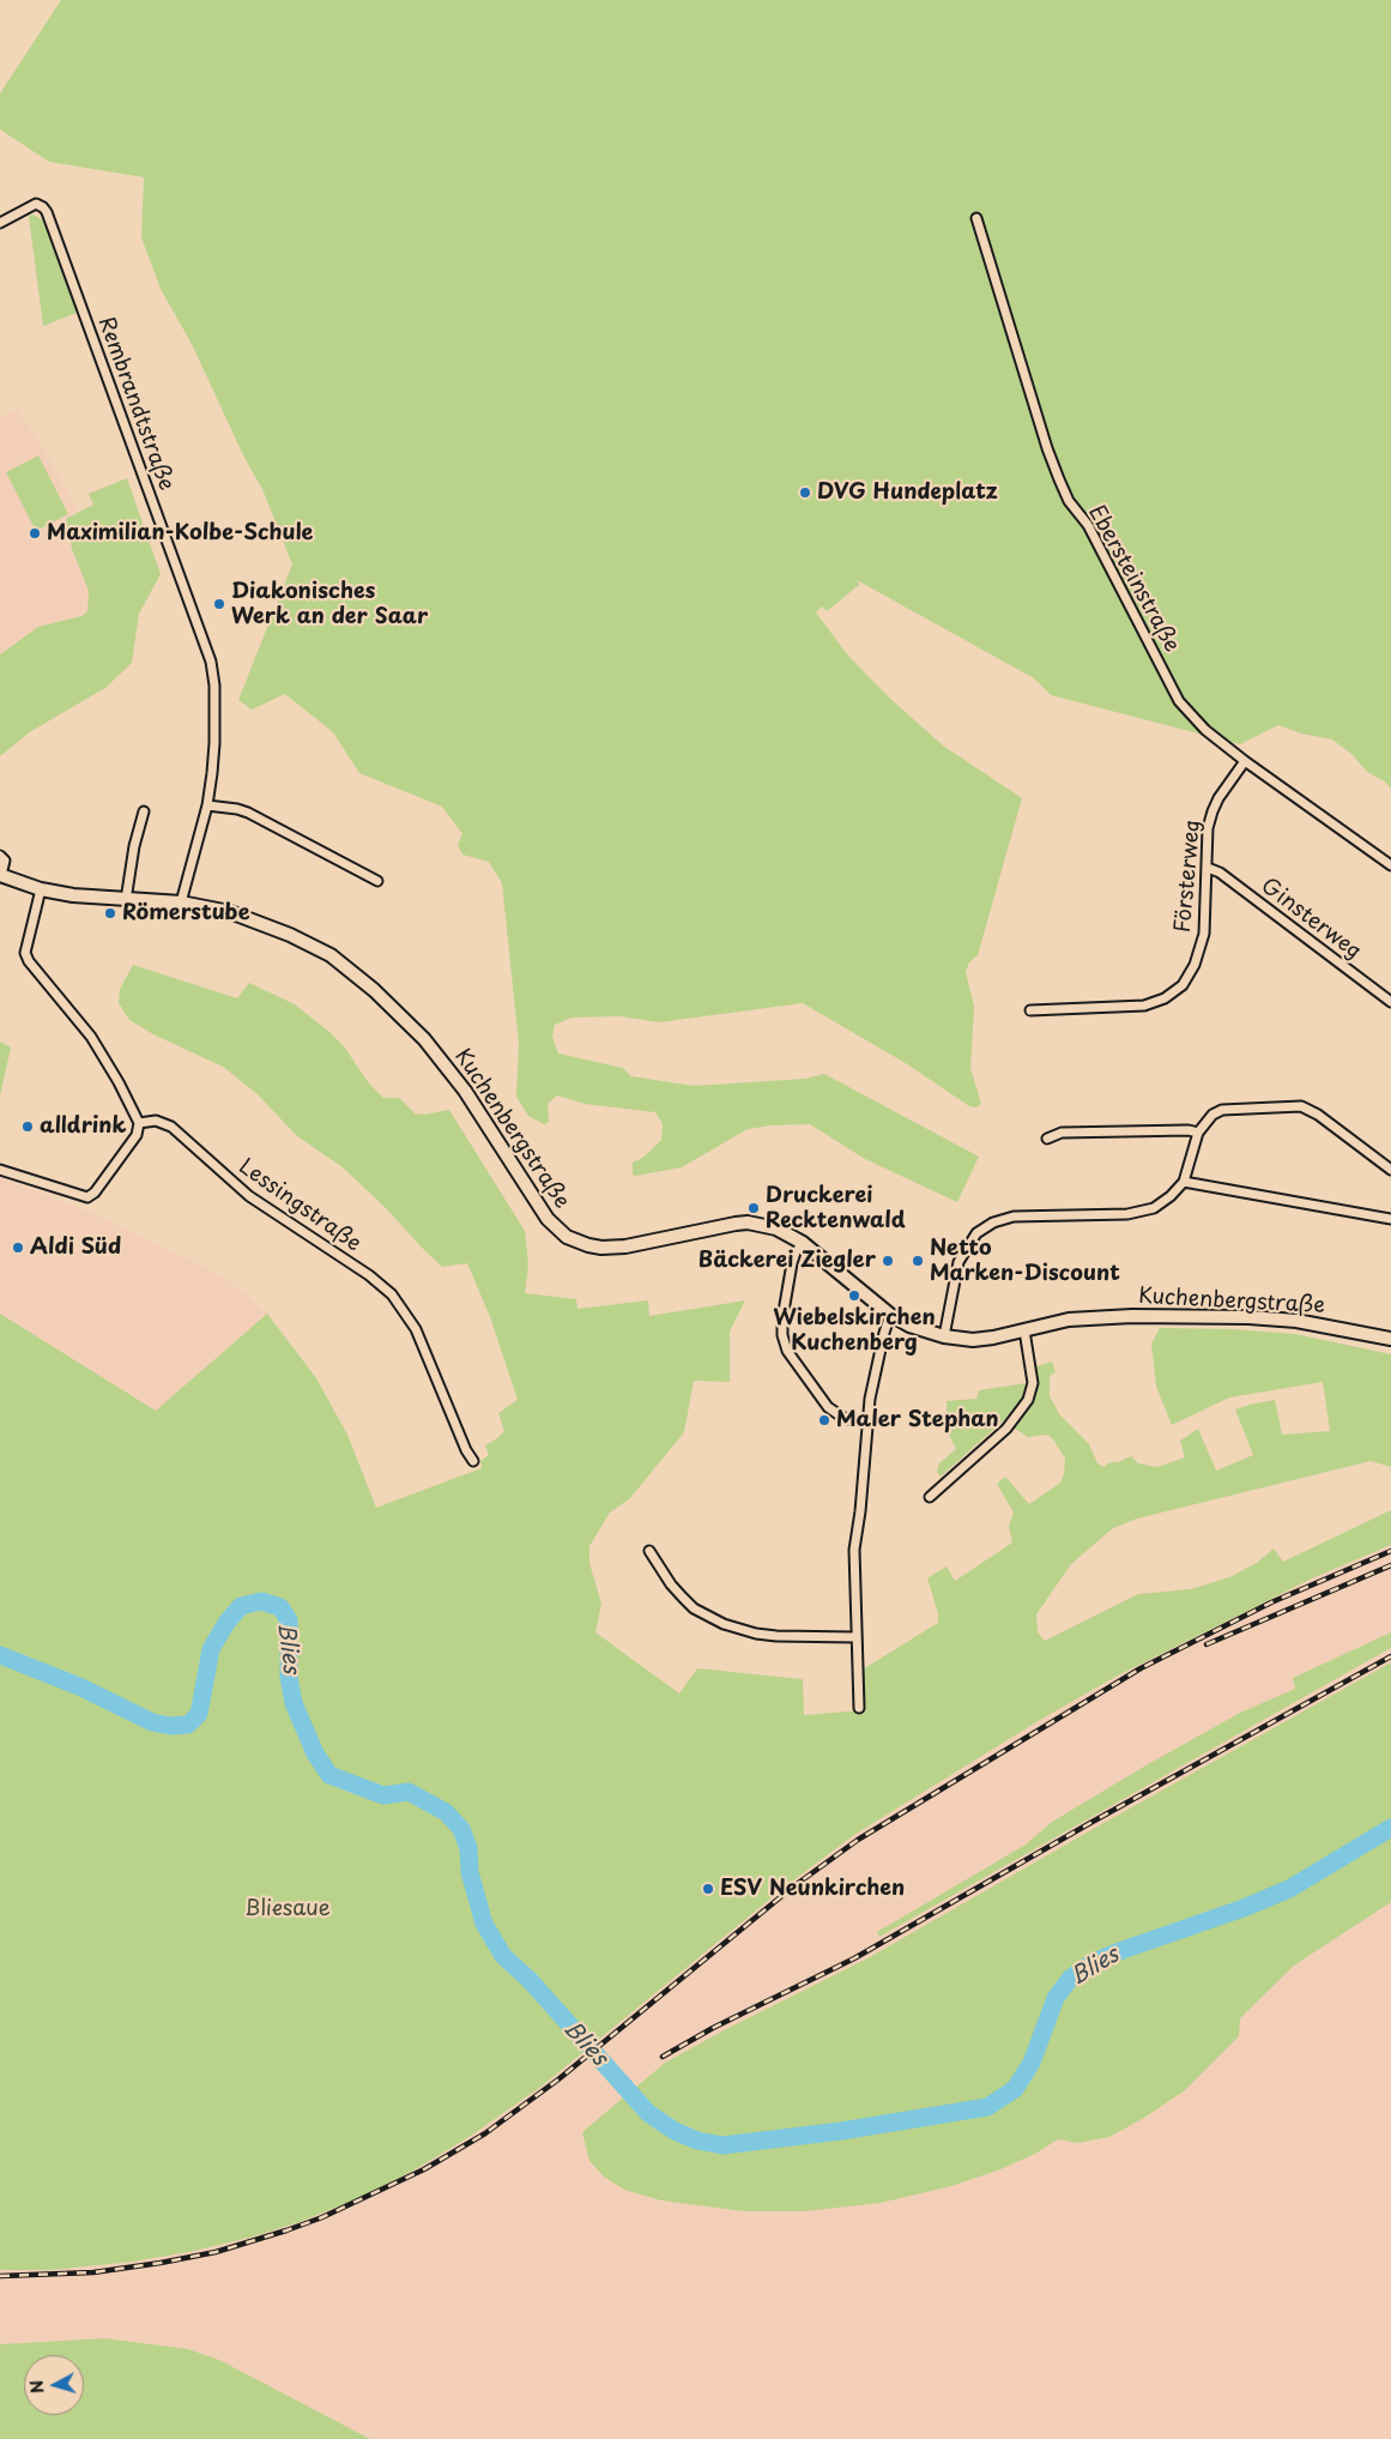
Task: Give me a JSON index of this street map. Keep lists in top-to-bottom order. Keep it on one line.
{"streets":{"main road":["Kuchenbergstraße"],"street":["Rembrandtstraße","Ebersteinstraße","Försterweg","Ginsterweg","Lessingstraße"]},"crossings":[["Rembrandtstraße","Kuchenbergstraße"],["Ebersteinstraße","Försterweg"],["Försterweg","Ginsterweg"]],"water":["Blies"],"parks":["Bliesaue"],"places":["DVG Hundeplatz","Maximilian-Kolbe-Schule","Diakonisches Werk an der Saar","Römerstube","alldrink","Druckerei Recktenwald","Aldi Süd","Bäckerei Ziegler","Netto Marken-Discount","Wiebelskirchen Kuchenberg","Maler Stephan","ESV Neunkirchen"],"north":"left"}
